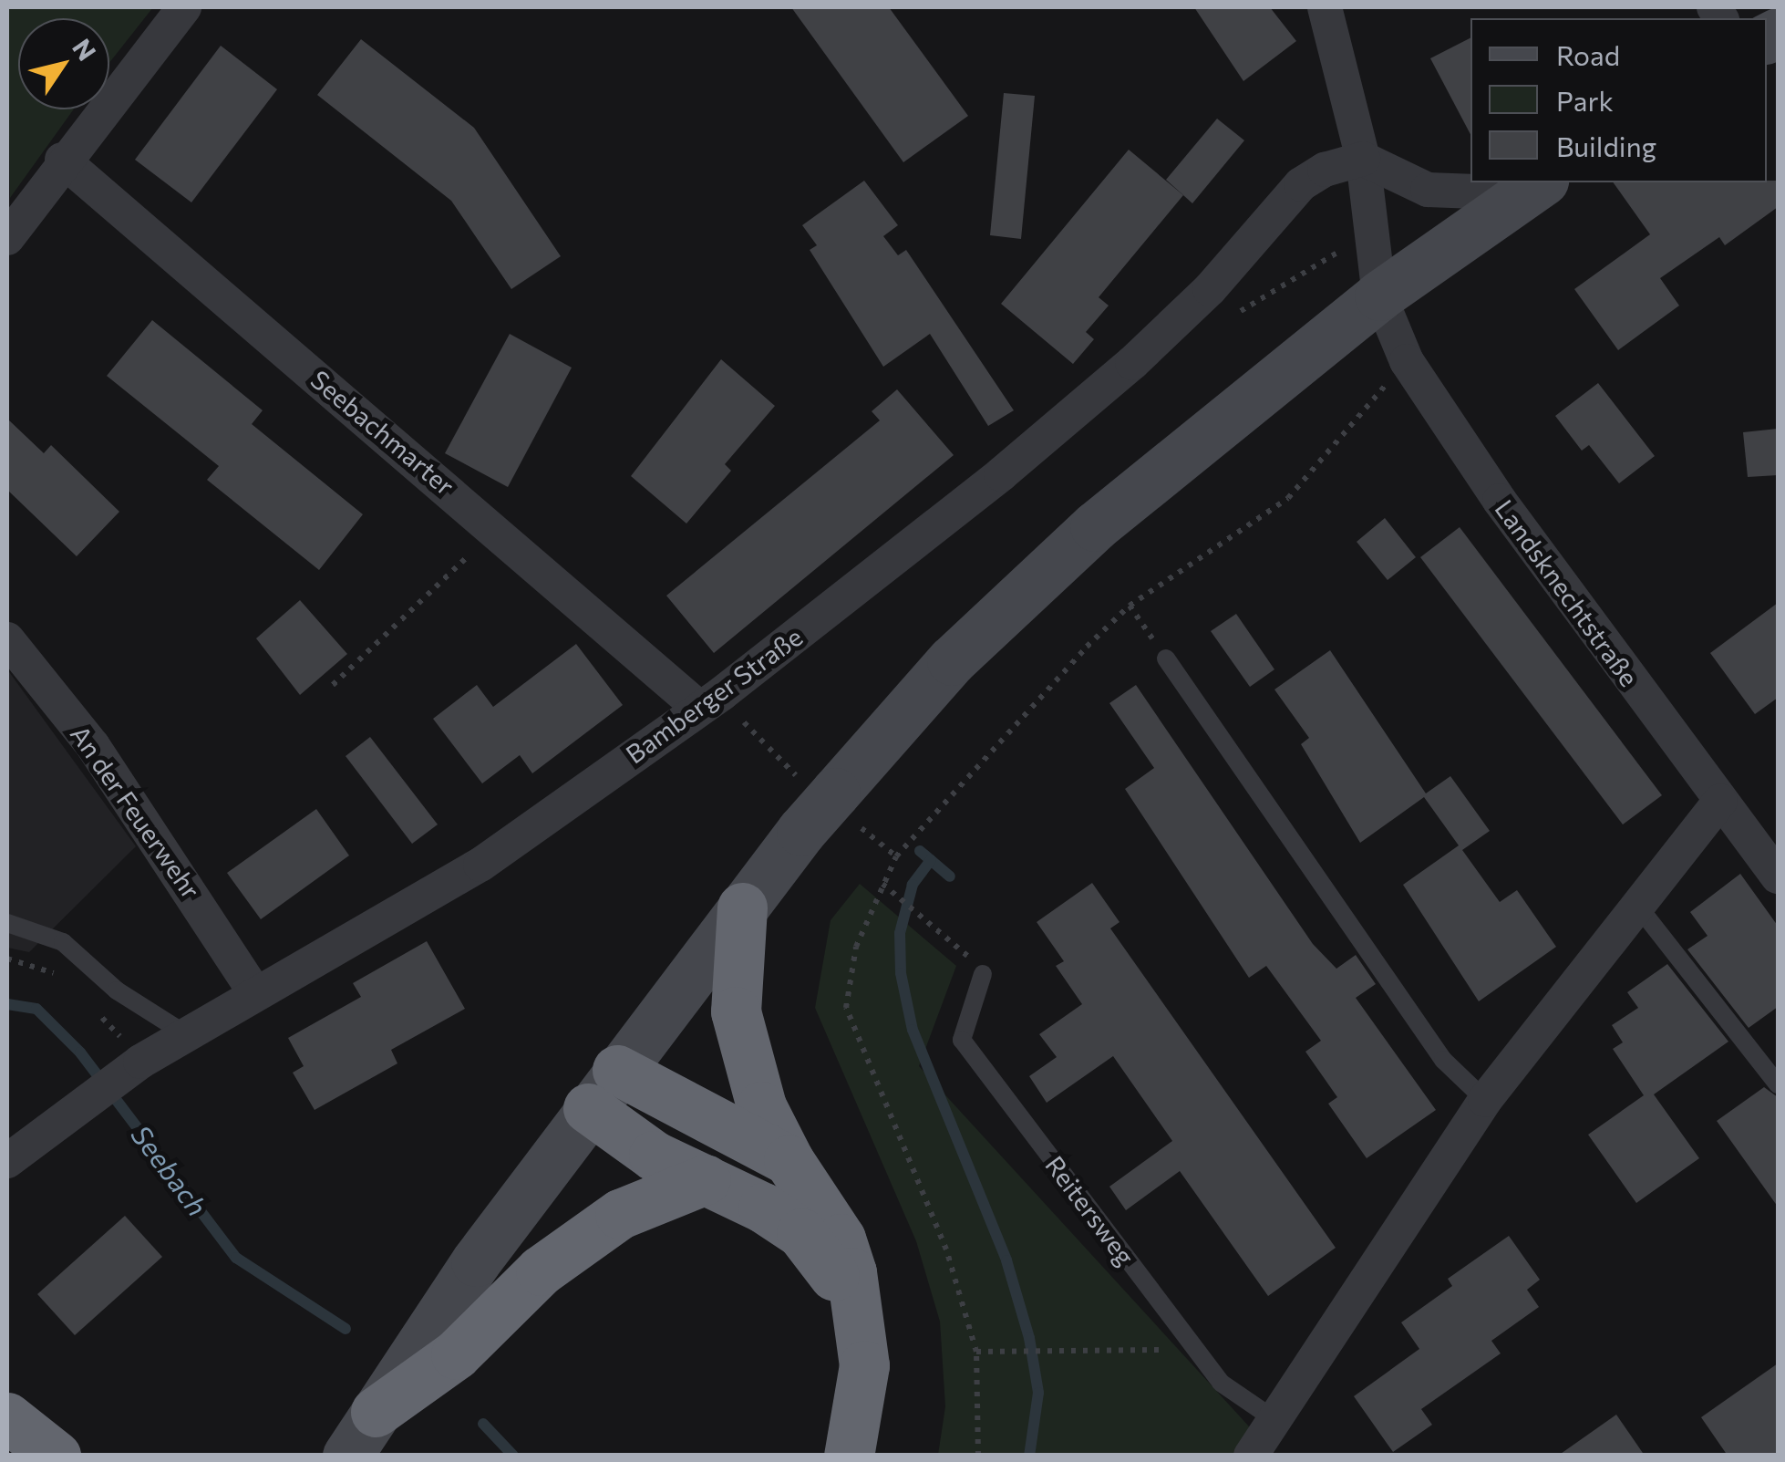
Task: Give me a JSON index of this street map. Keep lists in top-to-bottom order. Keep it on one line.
{"streets":{"street":["Seebachmarter","Landsknechtstraße","Bamberger Straße","An der Feuerwehr"],"lane":["Reitersweg"]},"crossings":[["Seebachmarter","Bamberger Straße"],["Landsknechtstraße","Bamberger Straße"],["Bamberger Straße","An der Feuerwehr"]],"water":["Seebach"],"legend":["Road","Park","Building"],"north":"top right"}
